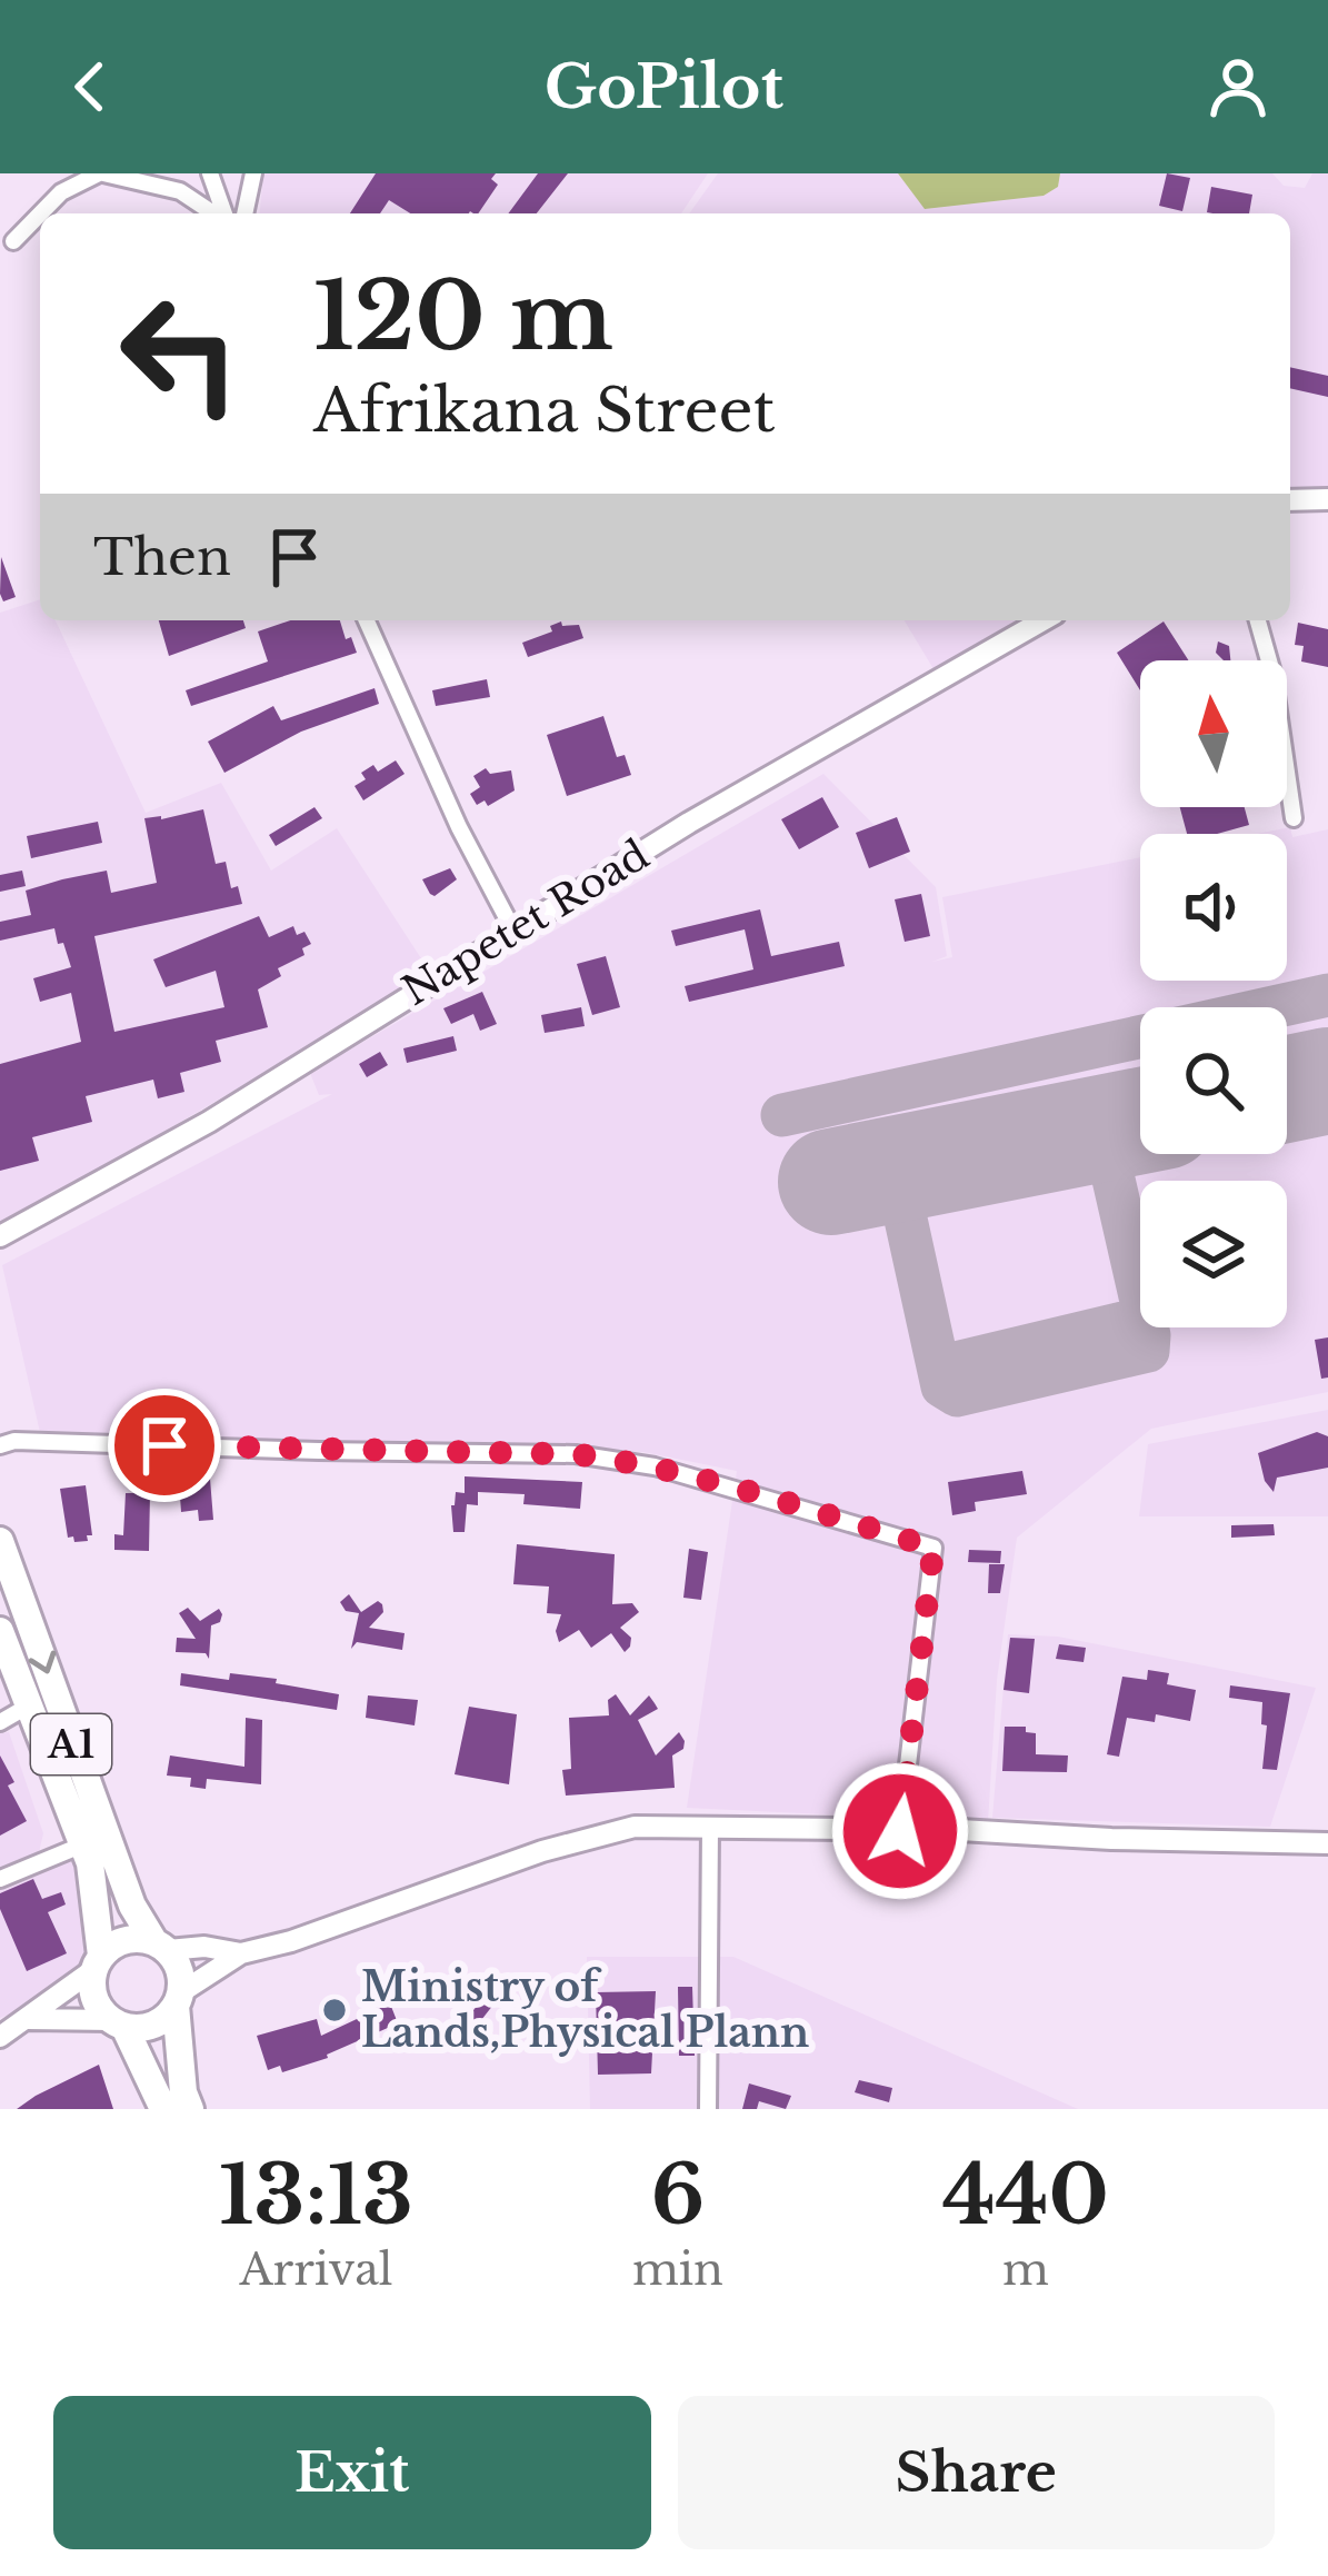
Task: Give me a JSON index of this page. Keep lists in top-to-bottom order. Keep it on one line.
{"streets":{"highway":["A1"],"main road":["Napetet Road"]},"places":["Ministry of Lands,Physical Plann"],"north":"top","page":{"header":"GoPilot","turn":["120 m","Afrikana Street"],"then":"Then","eta":["13:13","Arrival","6","min","440","m"],"buttons":["Exit","Share"]}}
